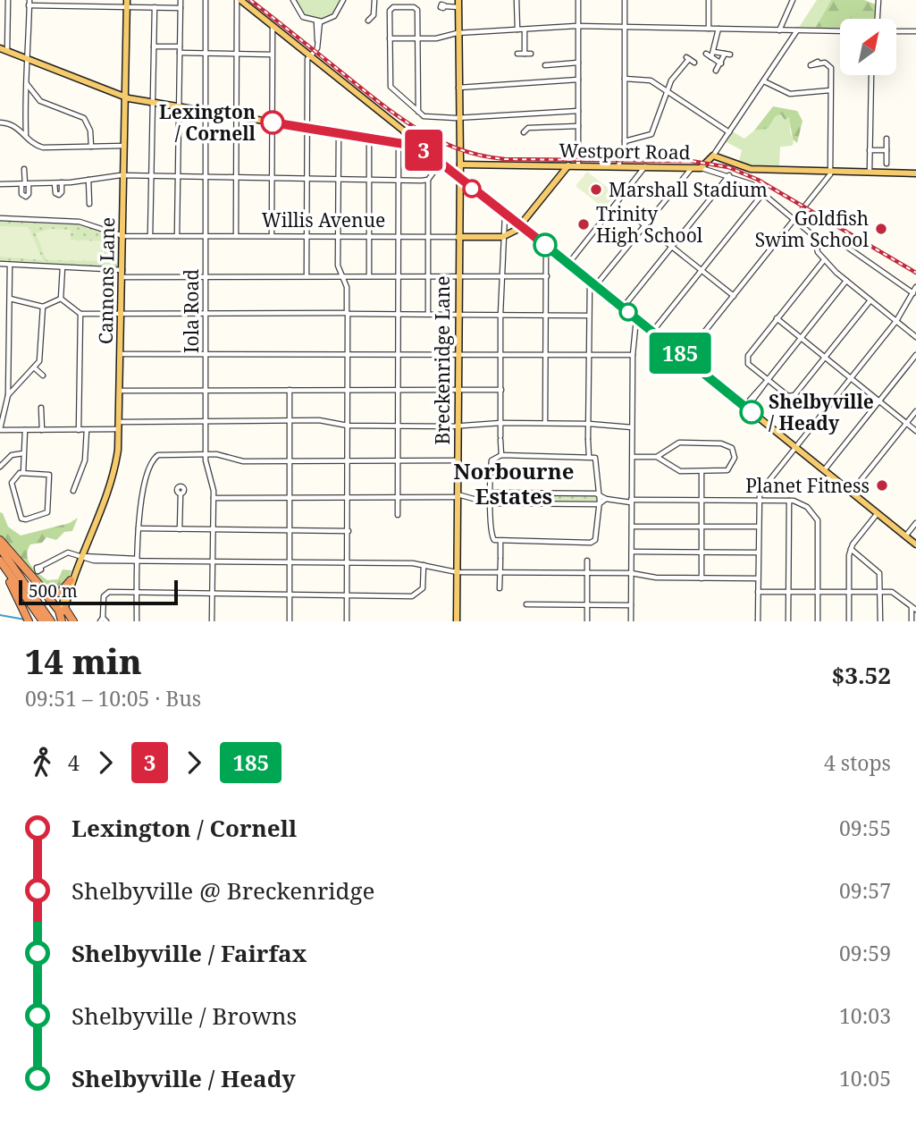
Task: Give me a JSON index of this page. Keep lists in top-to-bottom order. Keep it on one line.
{"streets":{"main road":["Westport Road","Willis Avenue","Cannons Lane","Breckenridge Lane"],"street":["Iola Road"]},"crossings":[["Westport Road","Breckenridge Lane"],["Willis Avenue","Cannons Lane"],["Willis Avenue","Iola Road"],["Willis Avenue","Breckenridge Lane"]],"districts":["Norbourne Estates"],"places":["Lexington / Cornell","Marshall Stadium","Trinity High School","Goldfish Swim School","Shelbyville / Heady","Planet Fitness"],"lines":["bus line 3","bus line 185"],"scale_bar":"500 m","north":"top right","page":{"on_map":["3","185"],"scale":"500 m","heading":["14 min","09:51 – 10:05 · Bus","$3.52"],"legs":["4","3","185","4 stops"],"list":[{"name":"Lexington / Cornell","value":"09:55"},{"name":"Shelbyville @ Breckenridge","value":"09:57"},{"name":"Shelbyville / Fairfax","value":"09:59"},{"name":"Shelbyville / Browns","value":"10:03"},{"name":"Shelbyville / Heady","value":"10:05"}]}}
